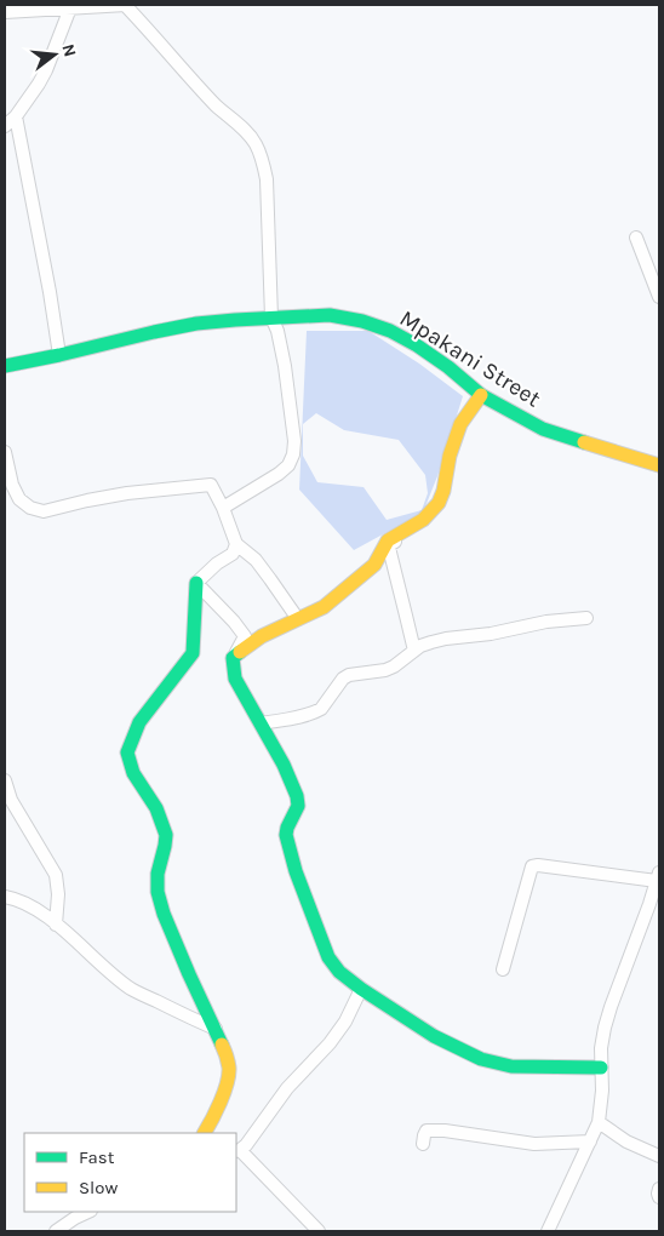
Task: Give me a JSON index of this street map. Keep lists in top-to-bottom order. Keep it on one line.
{"streets":{"street":["Mpakani Street"]},"legend":["Fast","Slow"],"north":"right"}
